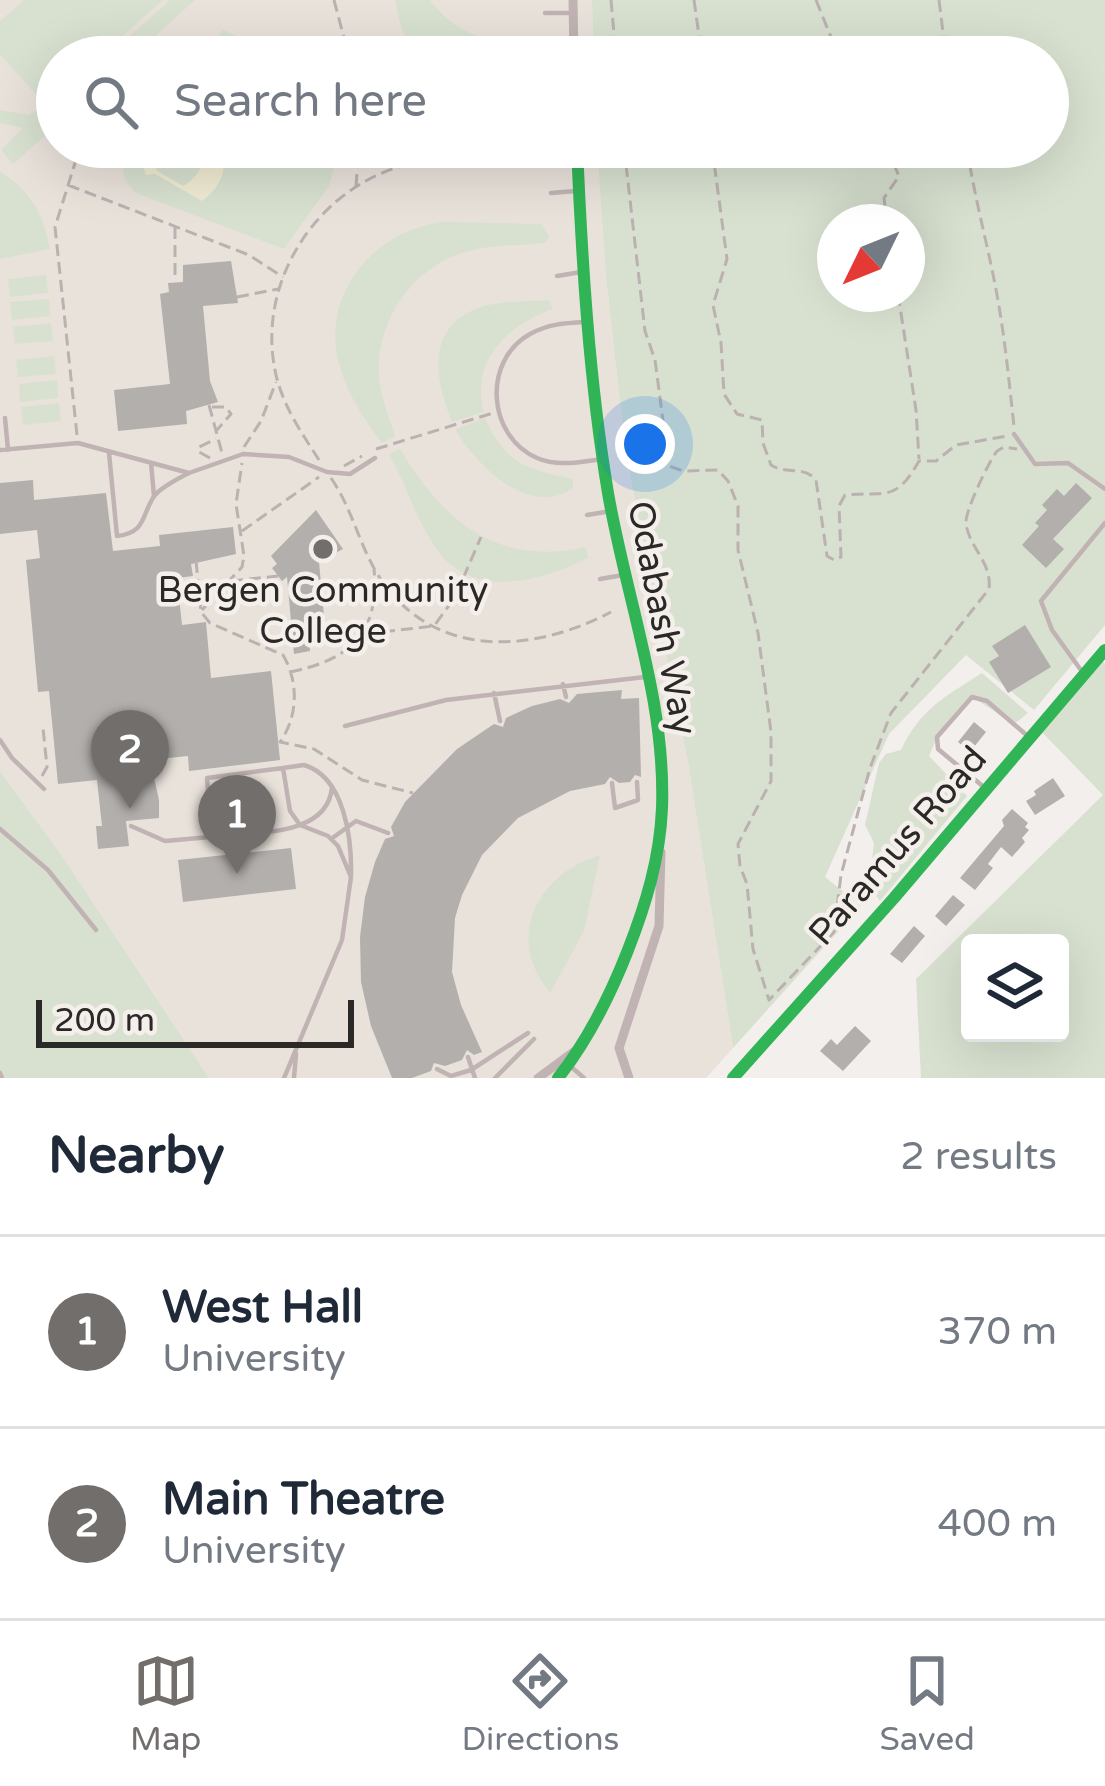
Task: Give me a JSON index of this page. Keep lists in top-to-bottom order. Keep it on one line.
{"streets":{"street":["Odabash Way","Paramus Road"]},"places":["Bergen Community College"],"scale_bar":"200 m","north":"bottom left","page":{"search":"Search here","pins":["2","1"],"scale":"200 m","heading":["Nearby","2 results"],"list":[{"mark":"1","name":"West Hall","note":"University","value":"370 m"},{"mark":"2","name":"Main Theatre","note":"University","value":"400 m"}],"nav":["Map","Directions","Saved"]}}
